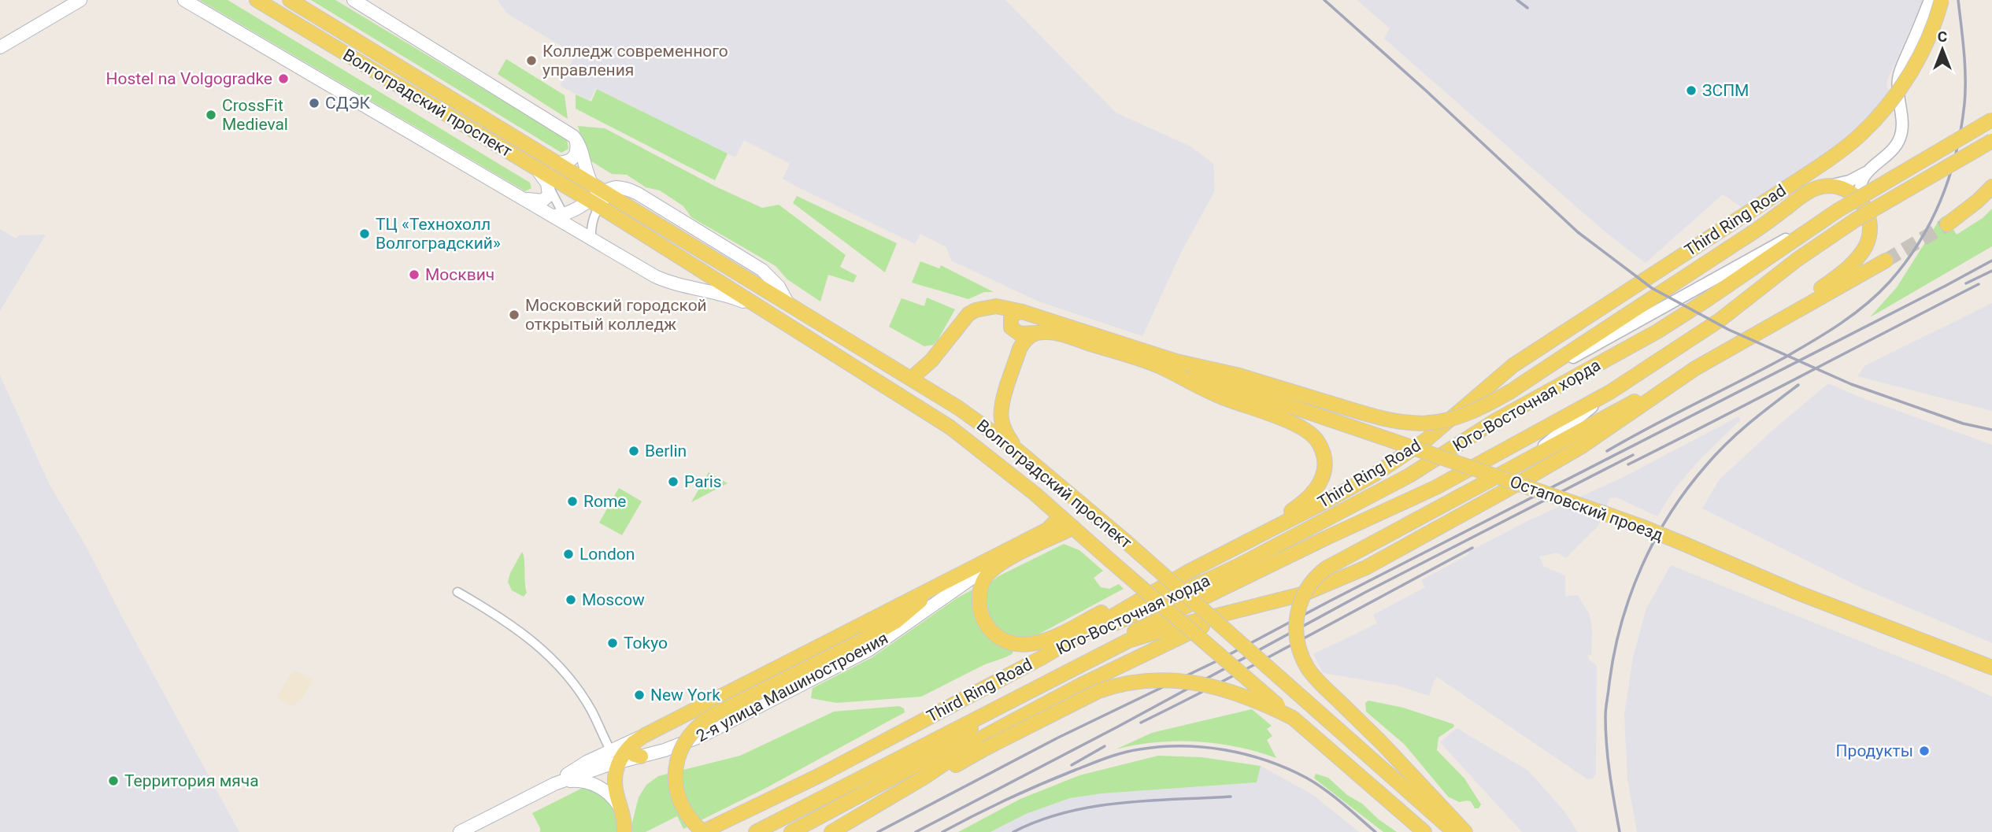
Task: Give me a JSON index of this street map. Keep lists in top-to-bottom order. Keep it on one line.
{"streets":{"main road":["Волгоградский проспект","Third Ring Road","Юго-Восточная хорда","Остаповский проезд","2-я улица Машиностроения"]},"crossings":[["Волгоградский проспект","2-я улица Машиностроения"],["Third Ring Road","Юго-Восточная хорда"]],"places":["Колледж современного управления","Hostel na Volgogradke","ЗСПМ","СДЭК","CrossFit Medieval","ТЦ «Технохолл Волгоградский»","Москвич","Московский городской открытый колледж","Berlin","Paris","Rome","London","Moscow","Tokyo","New York","Продукты","Территория мяча"],"north":"top"}
